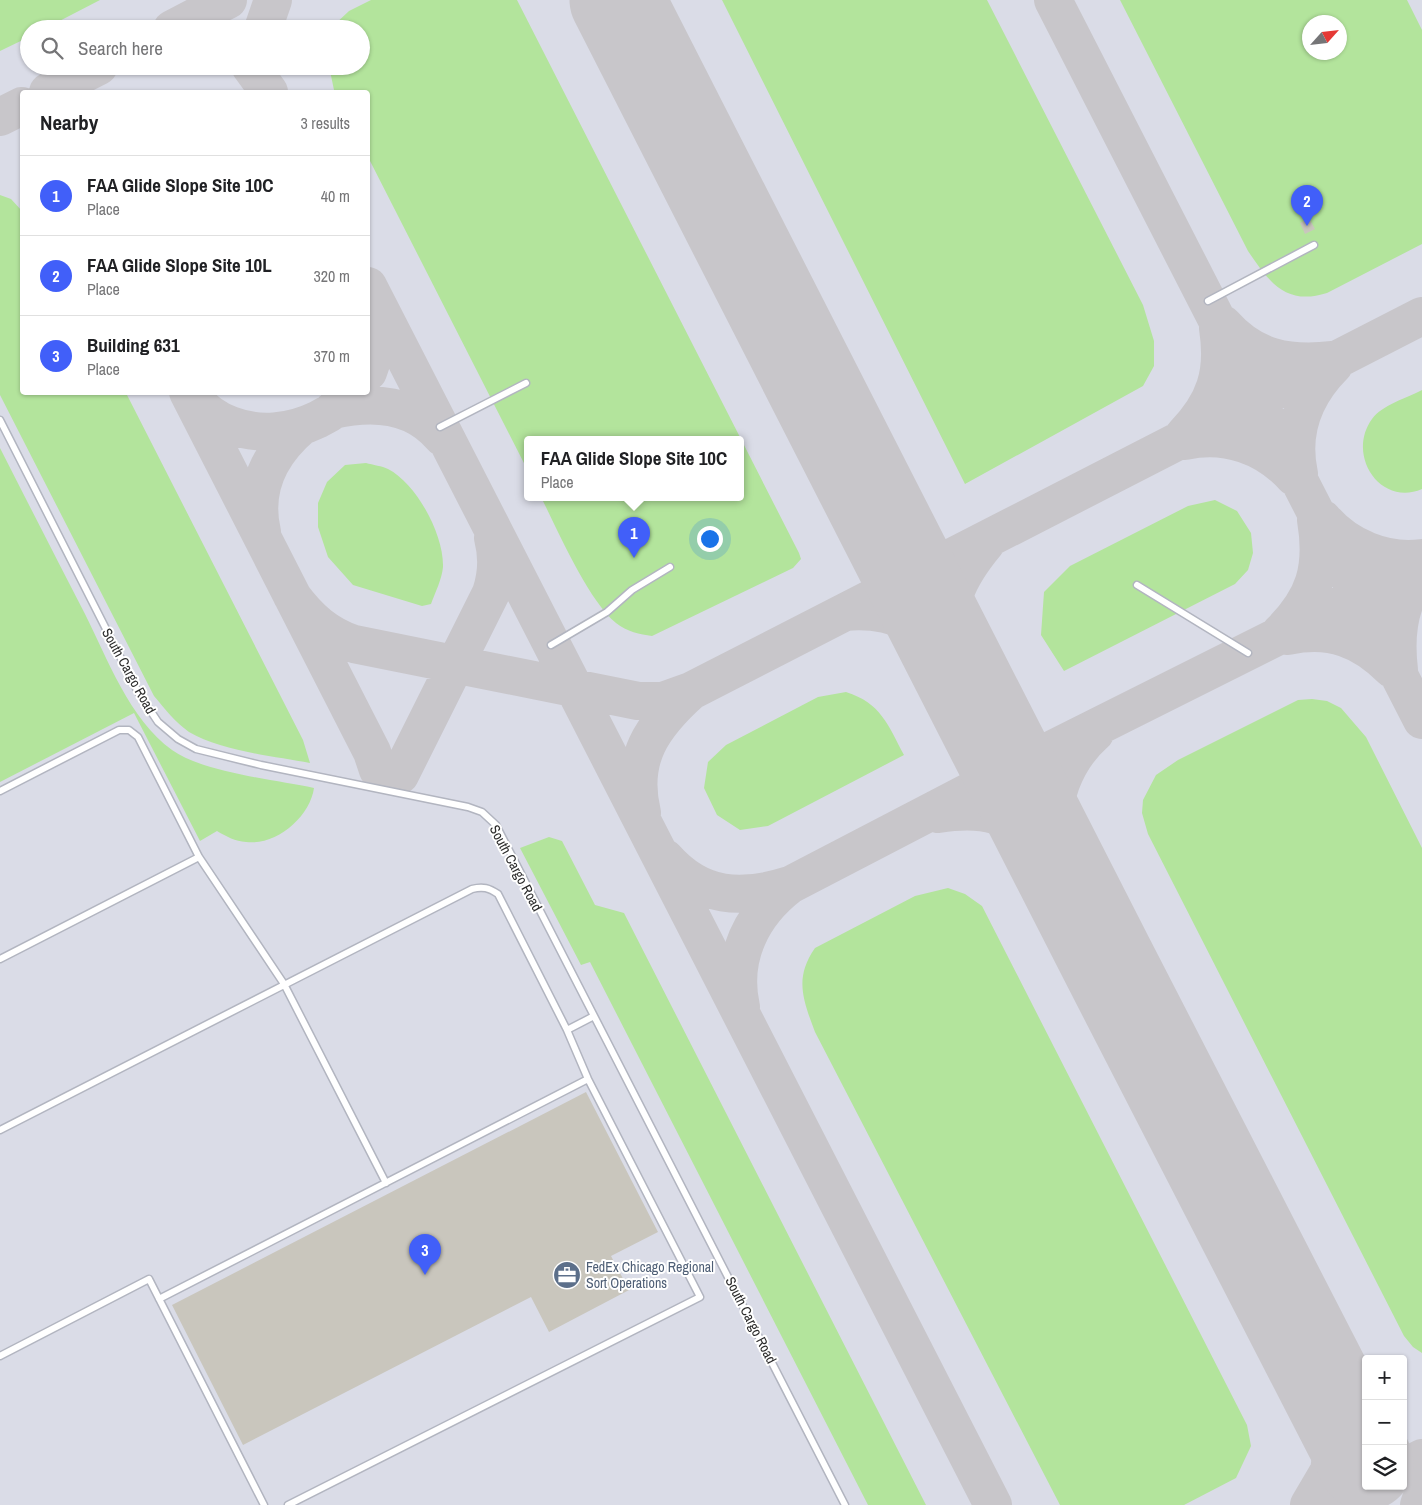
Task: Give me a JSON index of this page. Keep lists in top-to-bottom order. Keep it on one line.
{"streets":{"lane":["South Cargo Road"]},"places":{"office":["FedEx Chicago Regional Sort Operations"]},"north":"top right","page":{"search":"Search here","heading":["Nearby","3 results"],"list":[{"mark":"1","name":"FAA Glide Slope Site 10C","note":"Place","value":"40 m"},{"mark":"2","name":"FAA Glide Slope Site 10L","note":"Place","value":"320 m"},{"mark":"3","name":"Building 631","note":"Place","value":"370 m"}],"pins":["2","1","3"],"popup":["FAA Glide Slope Site 10C","Place"],"map_buttons":["+","−"]}}
